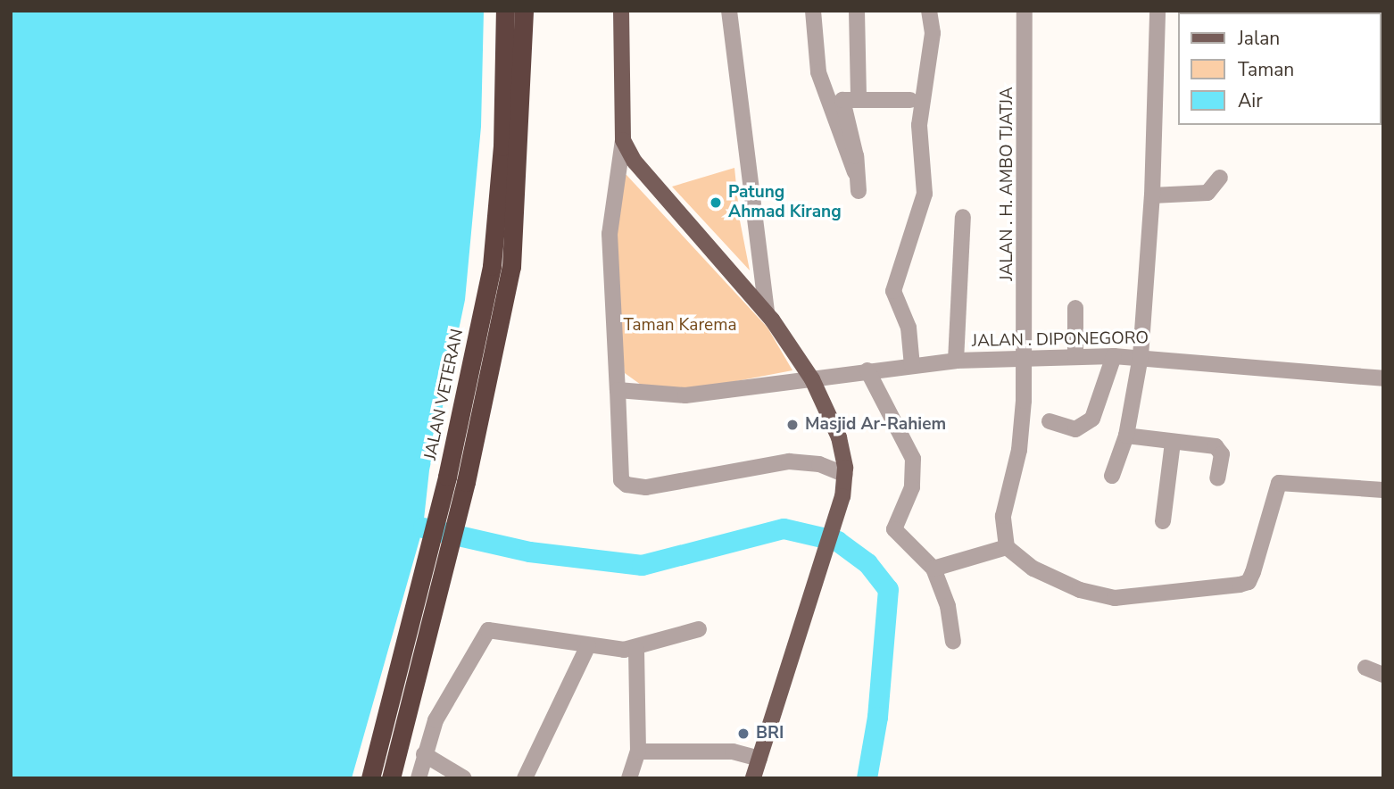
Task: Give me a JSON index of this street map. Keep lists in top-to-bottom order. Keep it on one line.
{"streets":{"highway":["JALAN VETERAN"],"street":["JALAN . H. AMBO TJATJA","JALAN . DIPONEGORO"]},"crossings":[["JALAN . H. AMBO TJATJA","JALAN . DIPONEGORO"]],"parks":["Taman Karema"],"places":["Patung Ahmad Kirang","Masjid Ar-Rahiem","BRI"],"legend":["Jalan","Taman","Air"]}
